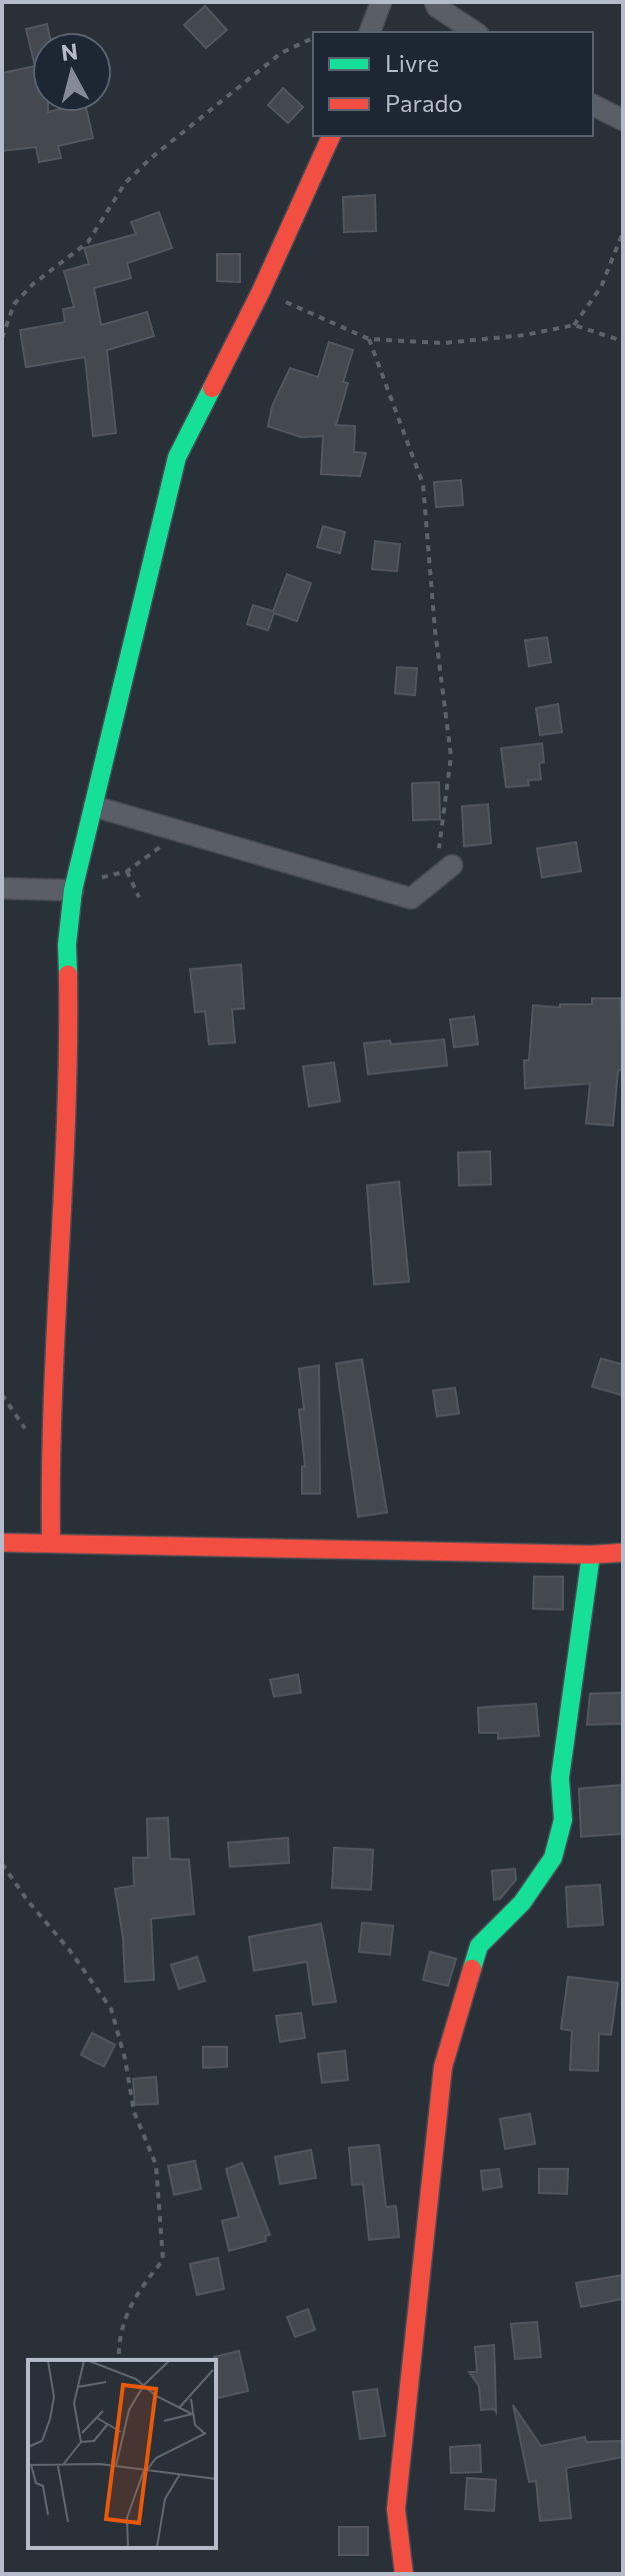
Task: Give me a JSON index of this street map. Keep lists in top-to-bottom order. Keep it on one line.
{"legend":["Livre","Parado"],"north":"top"}
